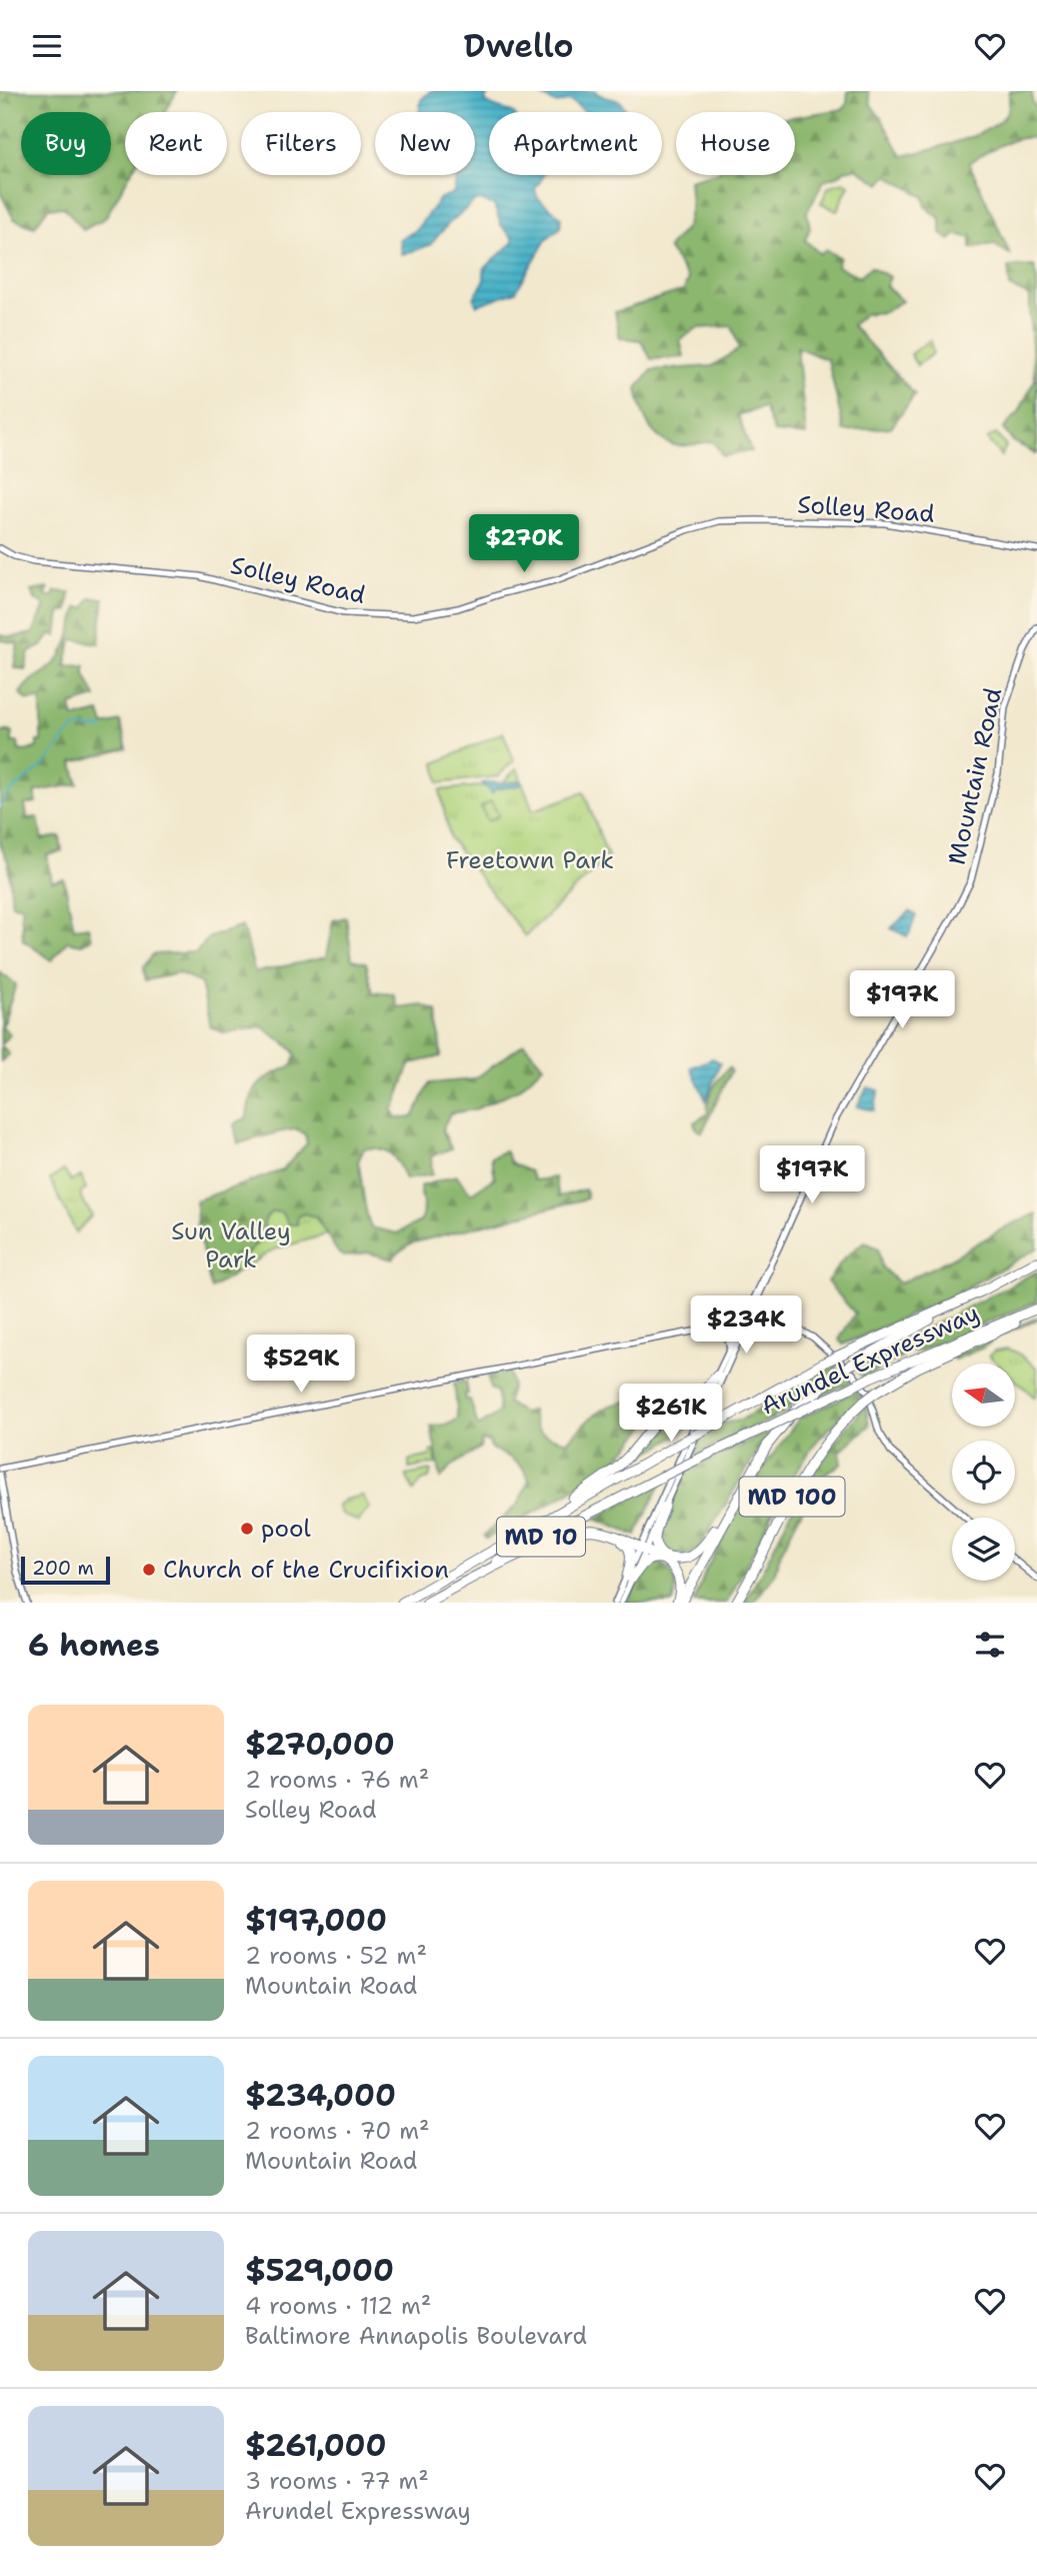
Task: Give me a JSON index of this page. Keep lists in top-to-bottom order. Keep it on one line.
{"streets":{"highway":["Arundel Expressway","MD 100","MD 10"],"main road":["Solley Road","Mountain Road"]},"crossings":[["Arundel Expressway","MD 100"]],"parks":["Freetown Park","Sun Valley Park"],"places":["pool","Church of the Crucifixion"],"scale_bar":"200 m","north":"left","page":{"header":"Dwello","chip":["Buy","Rent","Filters","New","Apartment","House"],"price":["$270K","$197K","$197K","$234K","$529K","$261K"],"scale":"200 m","heading":"6 homes","list":[{"name":"$270,000","note":"2 rooms · 76 m² · Solley Road"},{"name":"$197,000","note":"2 rooms · 52 m² · Mountain Road"},{"name":"$234,000","note":"2 rooms · 70 m² · Mountain Road"},{"name":"$529,000","note":"4 rooms · 112 m² · Baltimore Annapolis Boulevard"},{"name":"$261,000","note":"3 rooms · 77 m² · Arundel Expressway"}]}}
